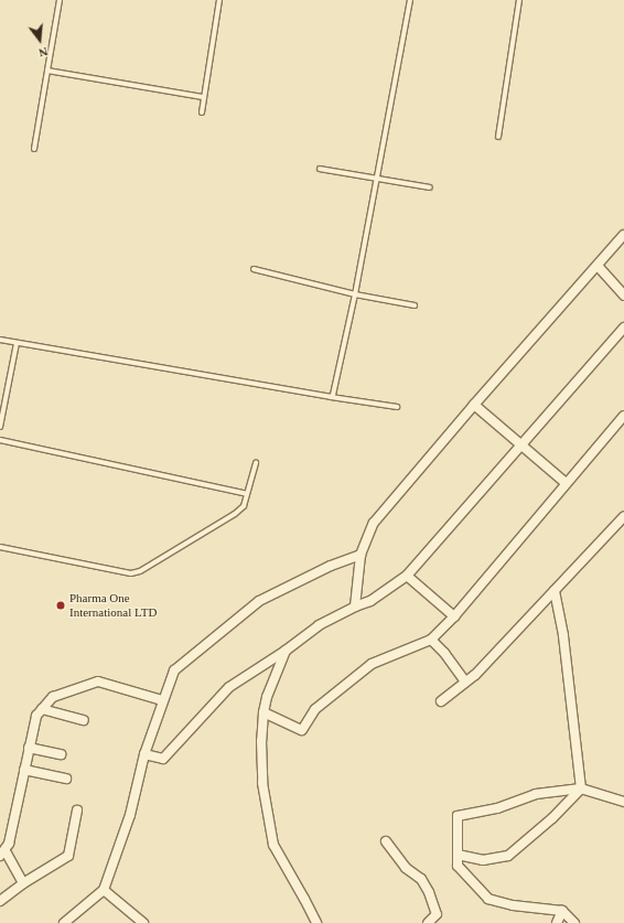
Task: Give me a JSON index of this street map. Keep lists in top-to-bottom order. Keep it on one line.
{"places":["Pharma One International LTD"],"north":"bottom"}
